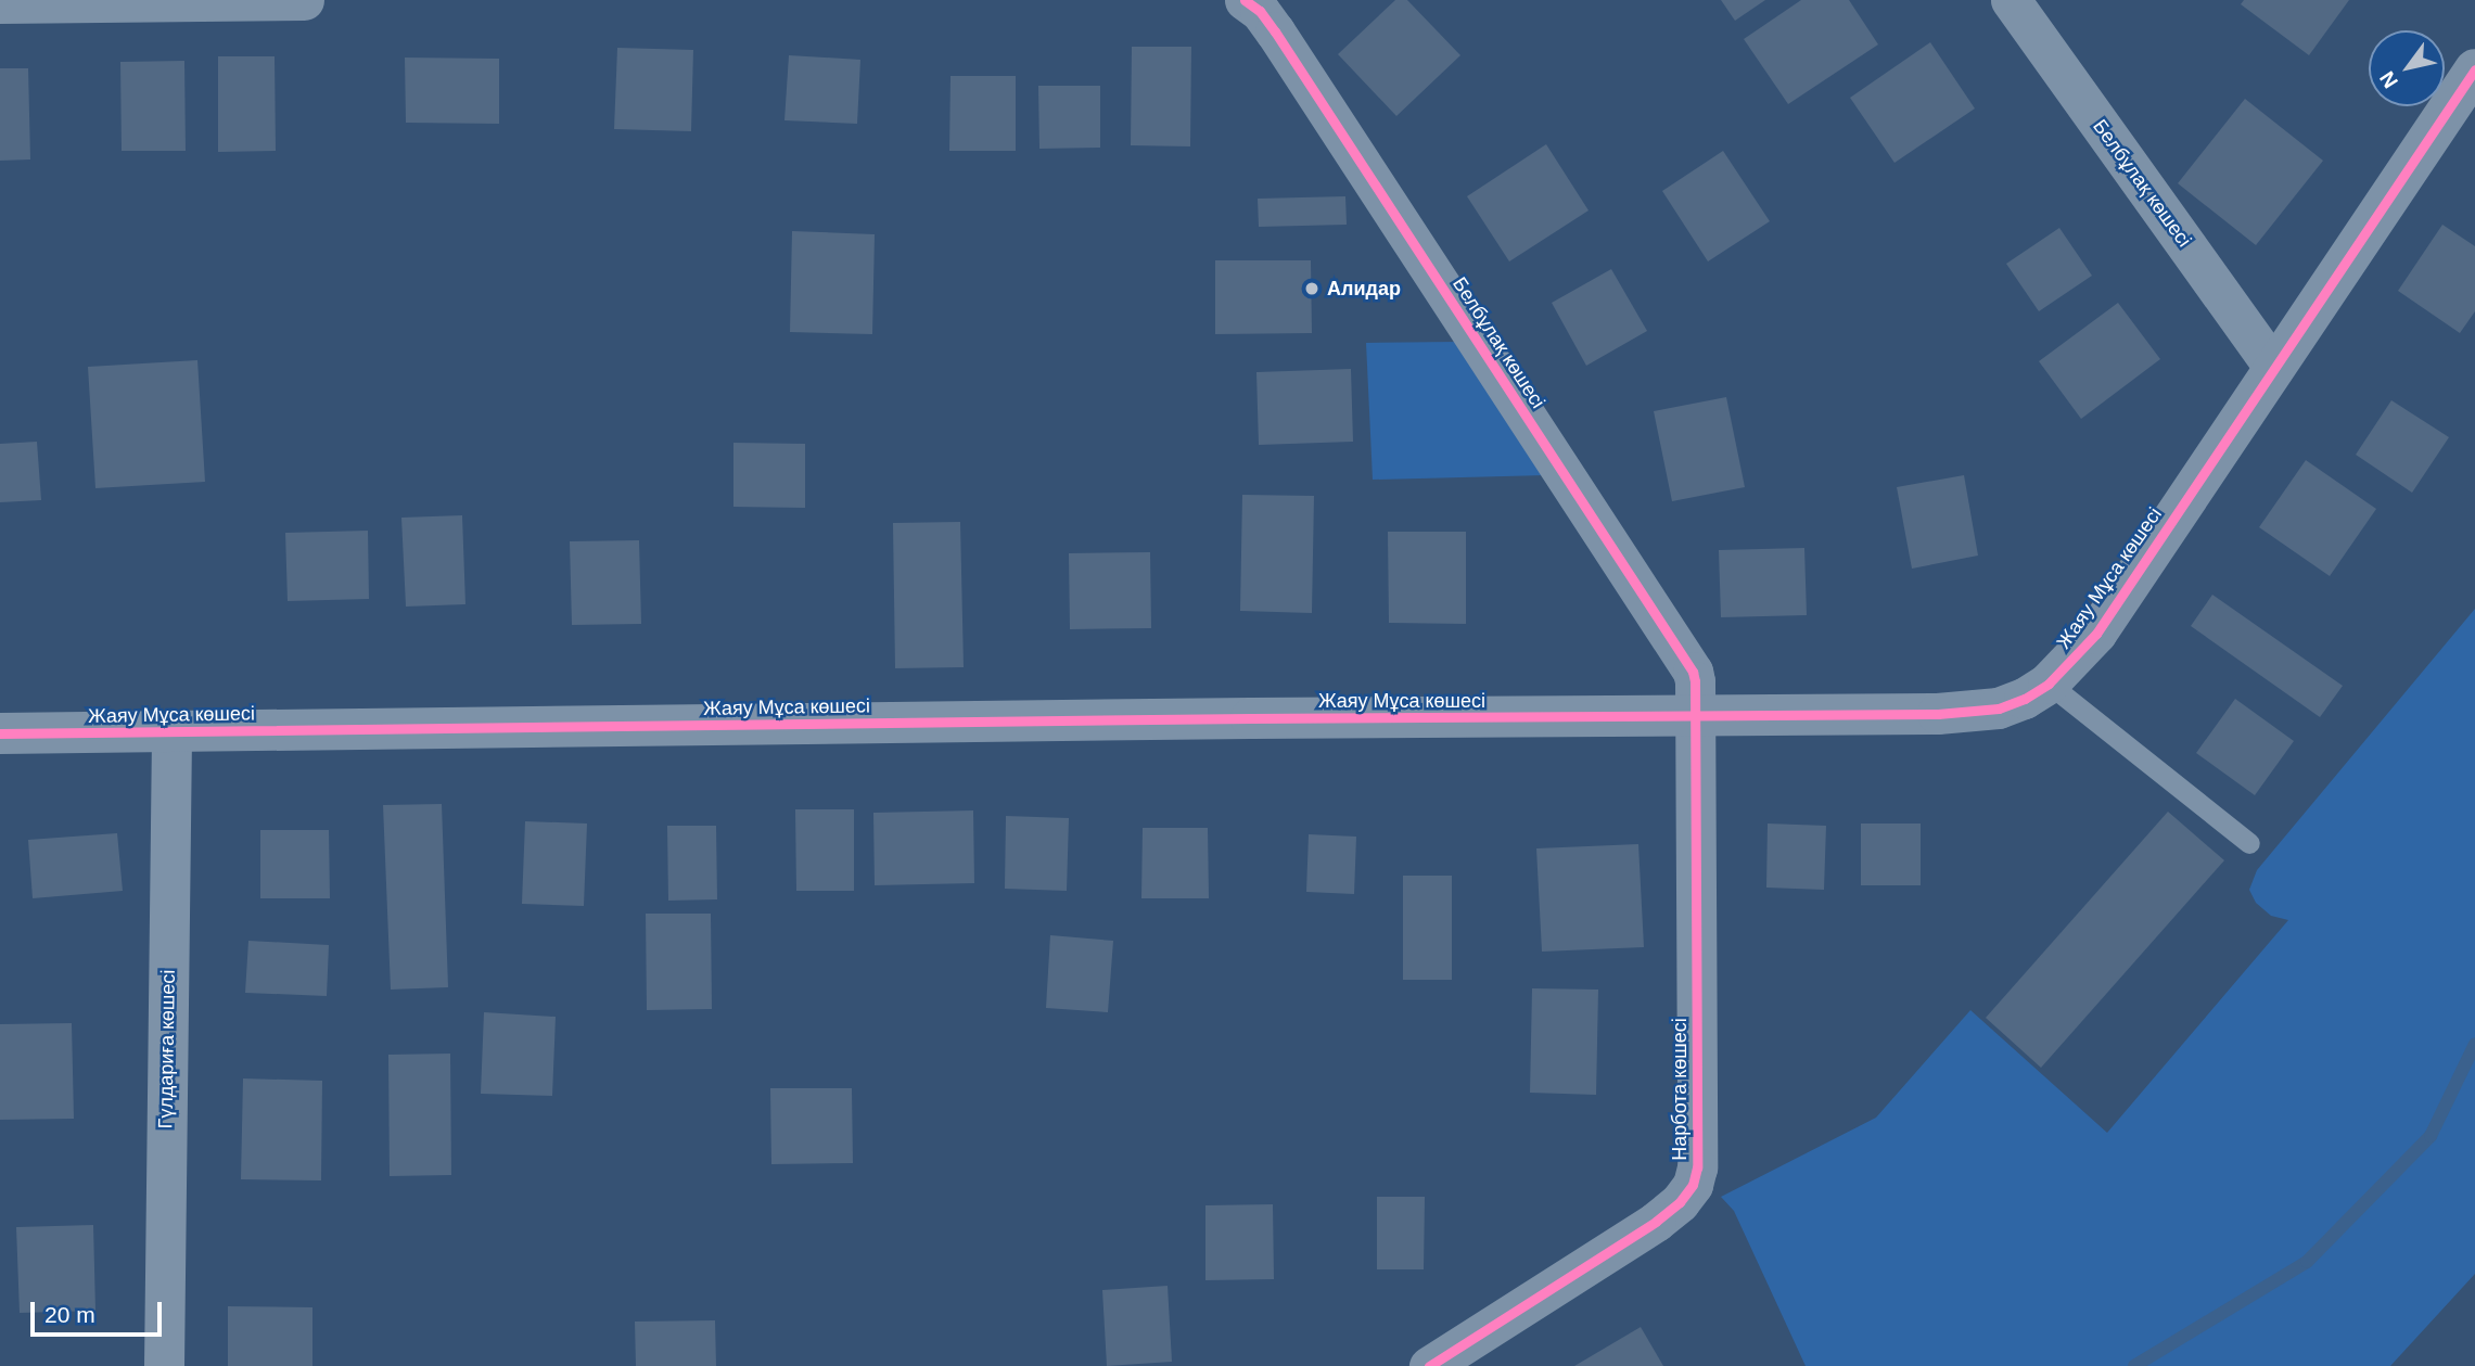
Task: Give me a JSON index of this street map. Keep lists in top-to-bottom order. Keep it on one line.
{"streets":{"street":["Белбұлақ көшесі","Жаяу Мұса көшесі","Гүлдариға көшесі","Нарбота көшесі"]},"crossings":[["Белбұлақ көшесі","Жаяу Мұса көшесі"],["Белбұлақ көшесі","Нарбота көшесі"],["Жаяу Мұса көшесі","Гүлдариға көшесі"],["Жаяу Мұса көшесі","Нарбота көшесі"]],"places":["Алидар"],"scale_bar":"20 m","north":"bottom left"}
